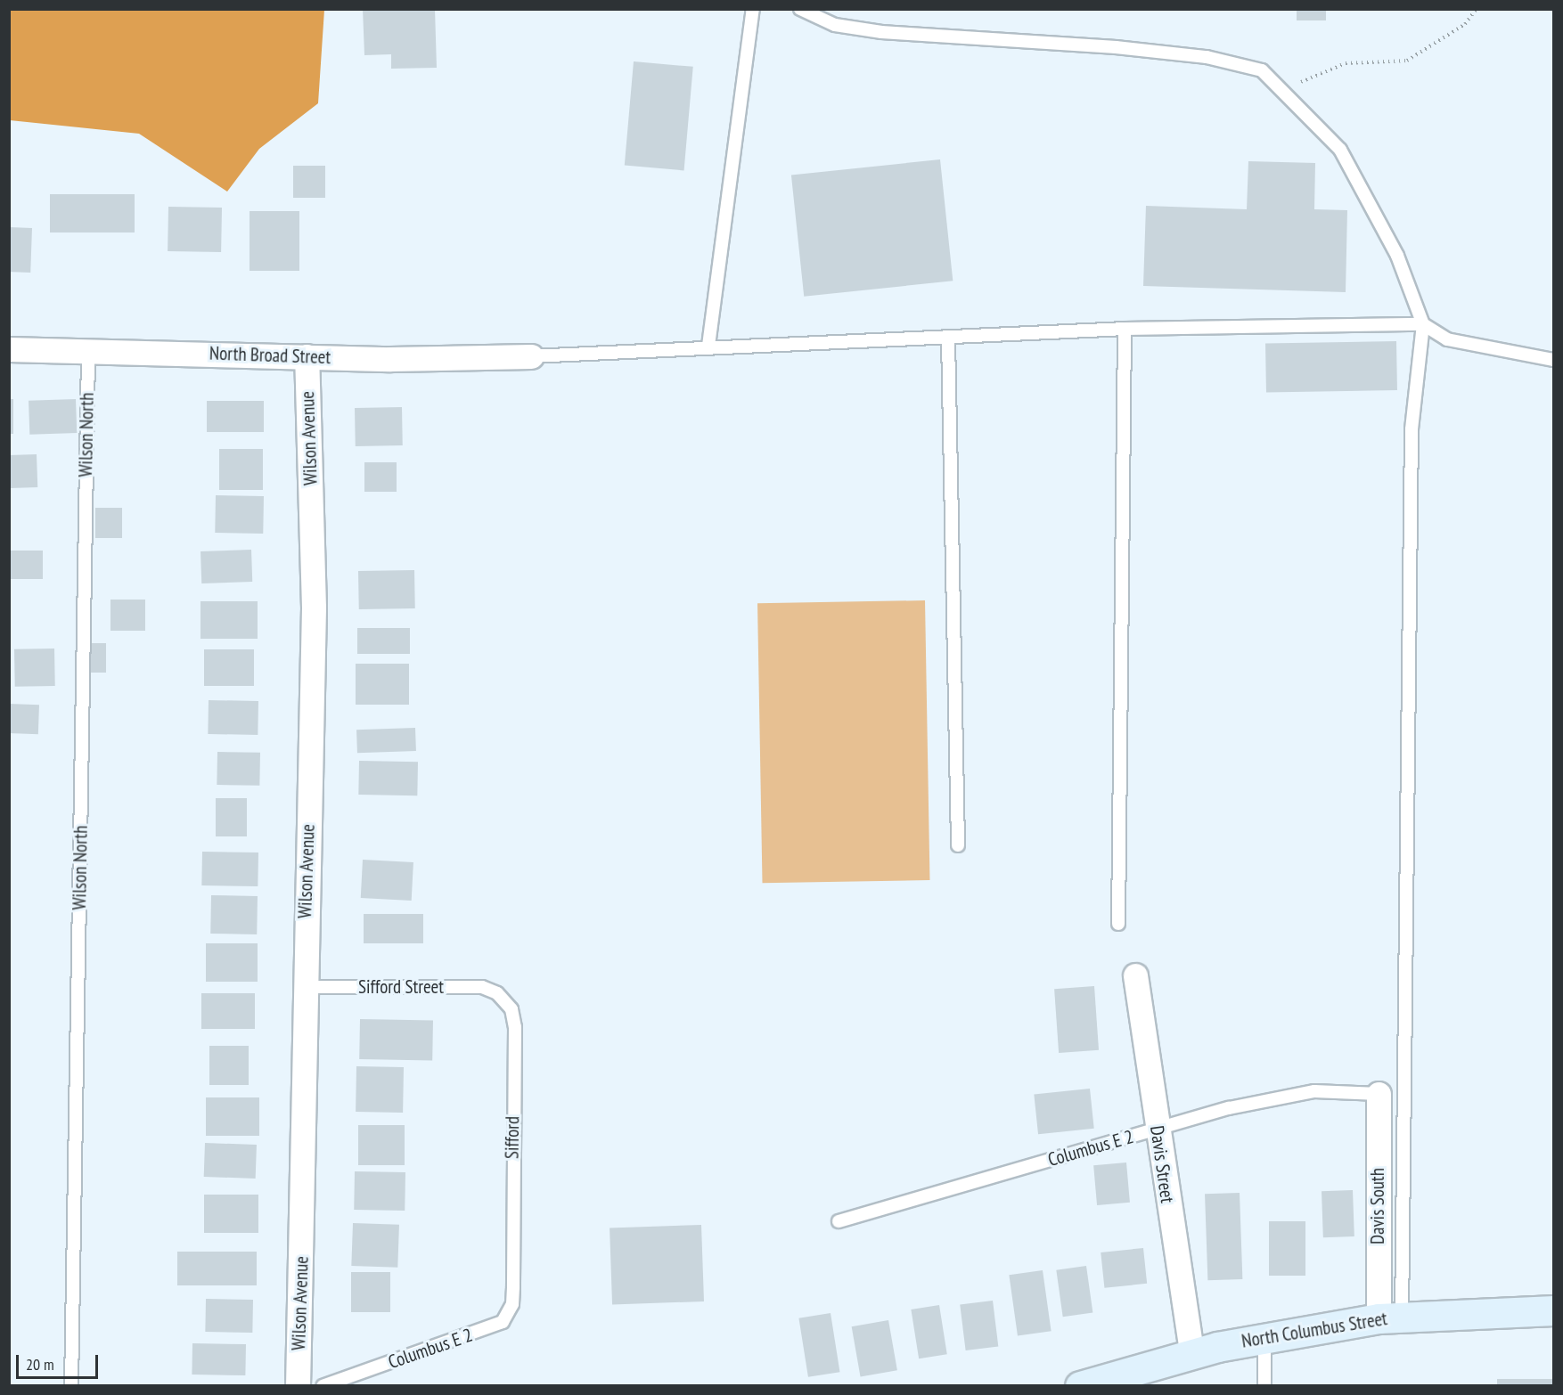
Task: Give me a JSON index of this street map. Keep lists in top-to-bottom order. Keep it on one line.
{"streets":{"main road":["North Columbus Street"],"street":["North Broad Street","Wilson Avenue","Davis Street","Davis South"],"lane":["Wilson North","Sifford Street","Sifford","Columbus E 2"]},"crossings":[["North Broad Street","Wilson North"],["North Broad Street","Wilson Avenue"],["Wilson Avenue","Sifford Street"],["Sifford Street","Sifford"],["Sifford","Columbus E 2"],["Columbus E 2","Davis Street"],["Columbus E 2","Davis South"],["Davis Street","North Columbus Street"],["Davis South","North Columbus Street"]],"scale_bar":"20 m"}
